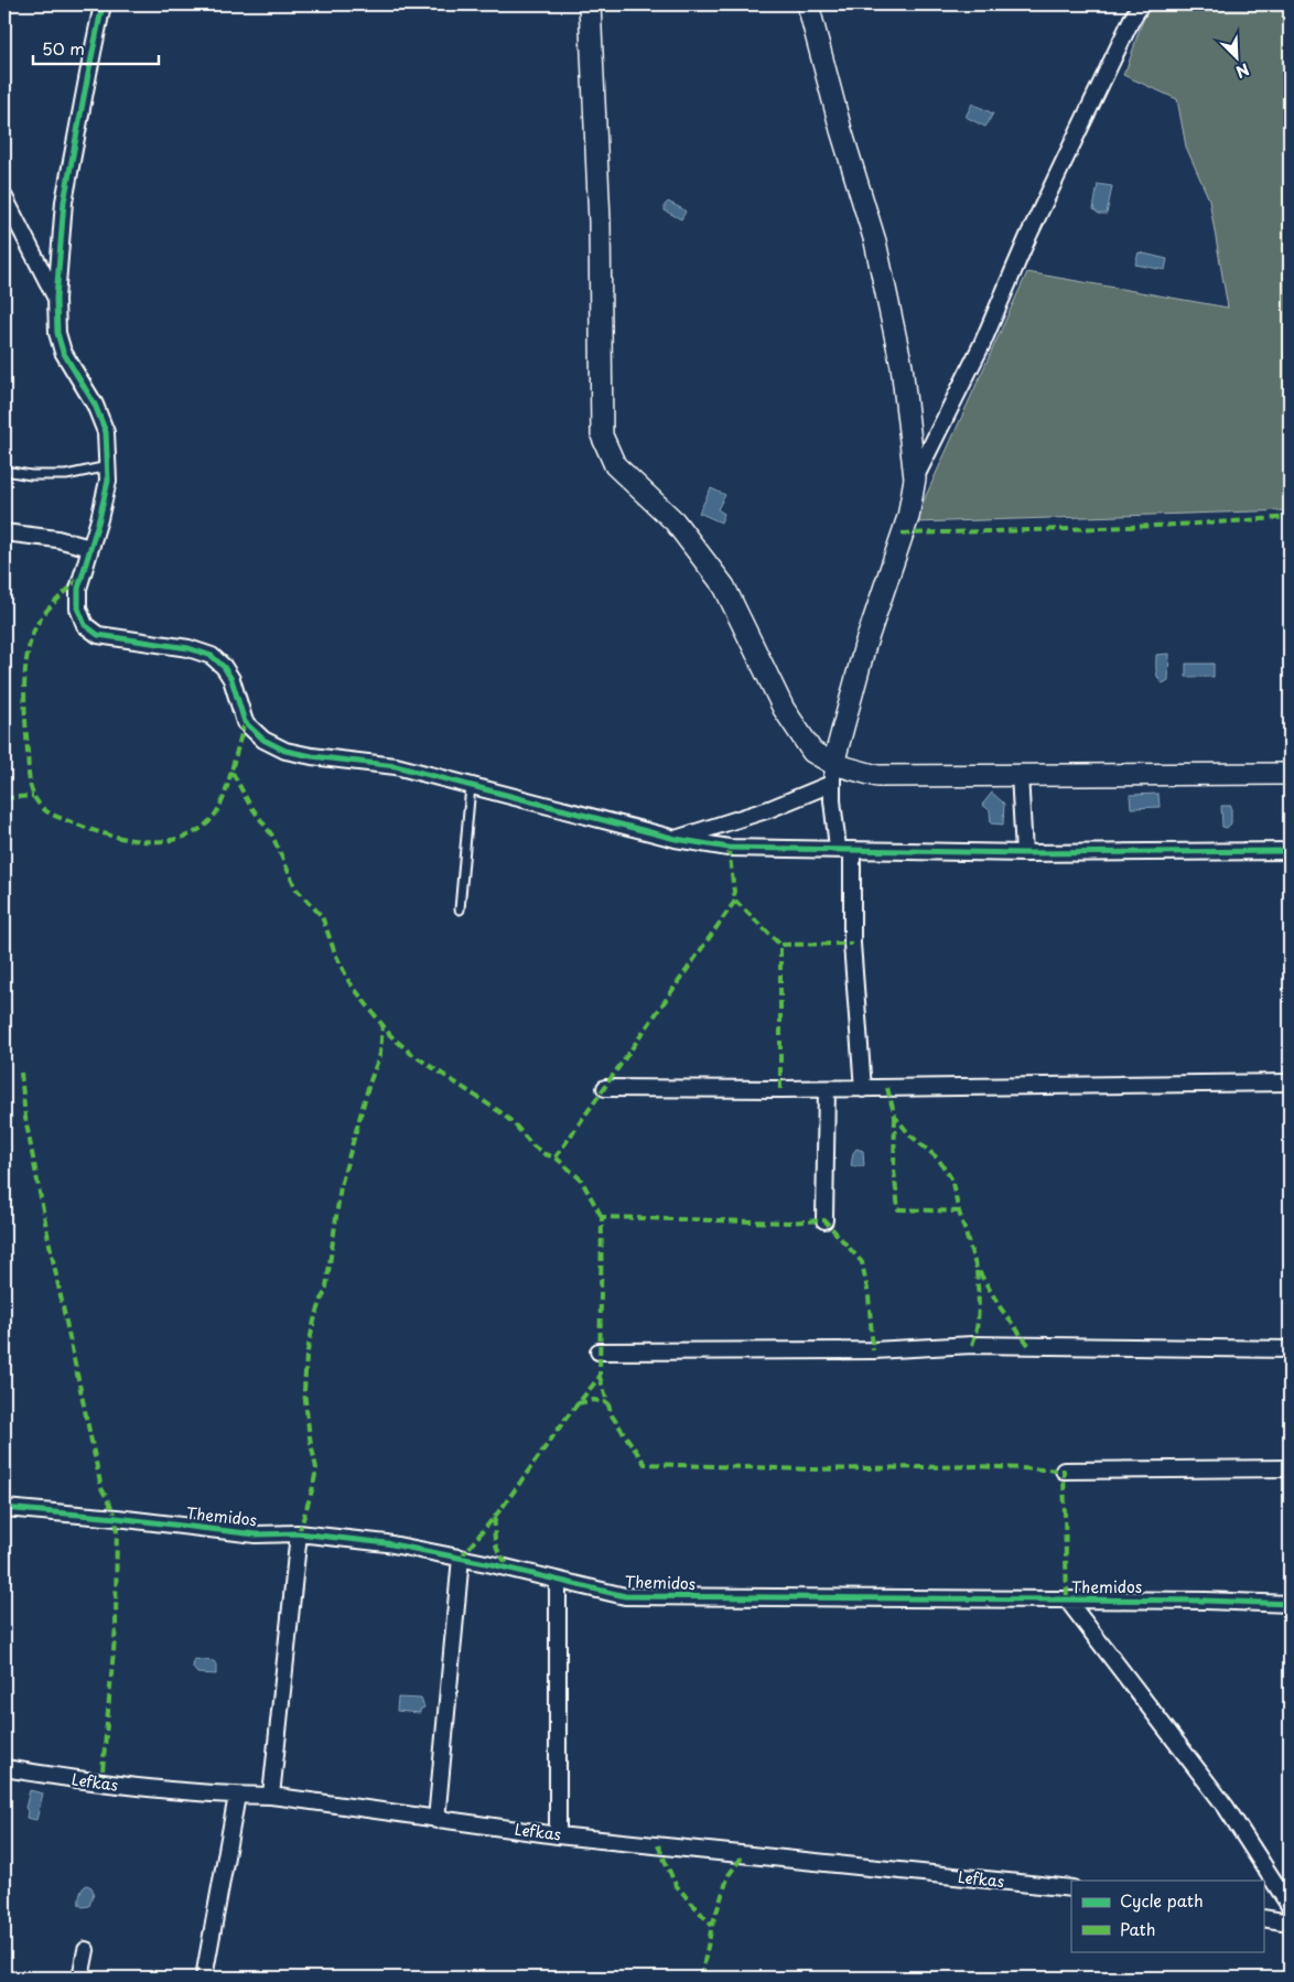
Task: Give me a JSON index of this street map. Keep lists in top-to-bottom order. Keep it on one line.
{"streets":{"street":["Themidos","Lefkas"]},"legend":["Cycle path","Path"],"scale_bar":"50 m","north":"bottom right"}
